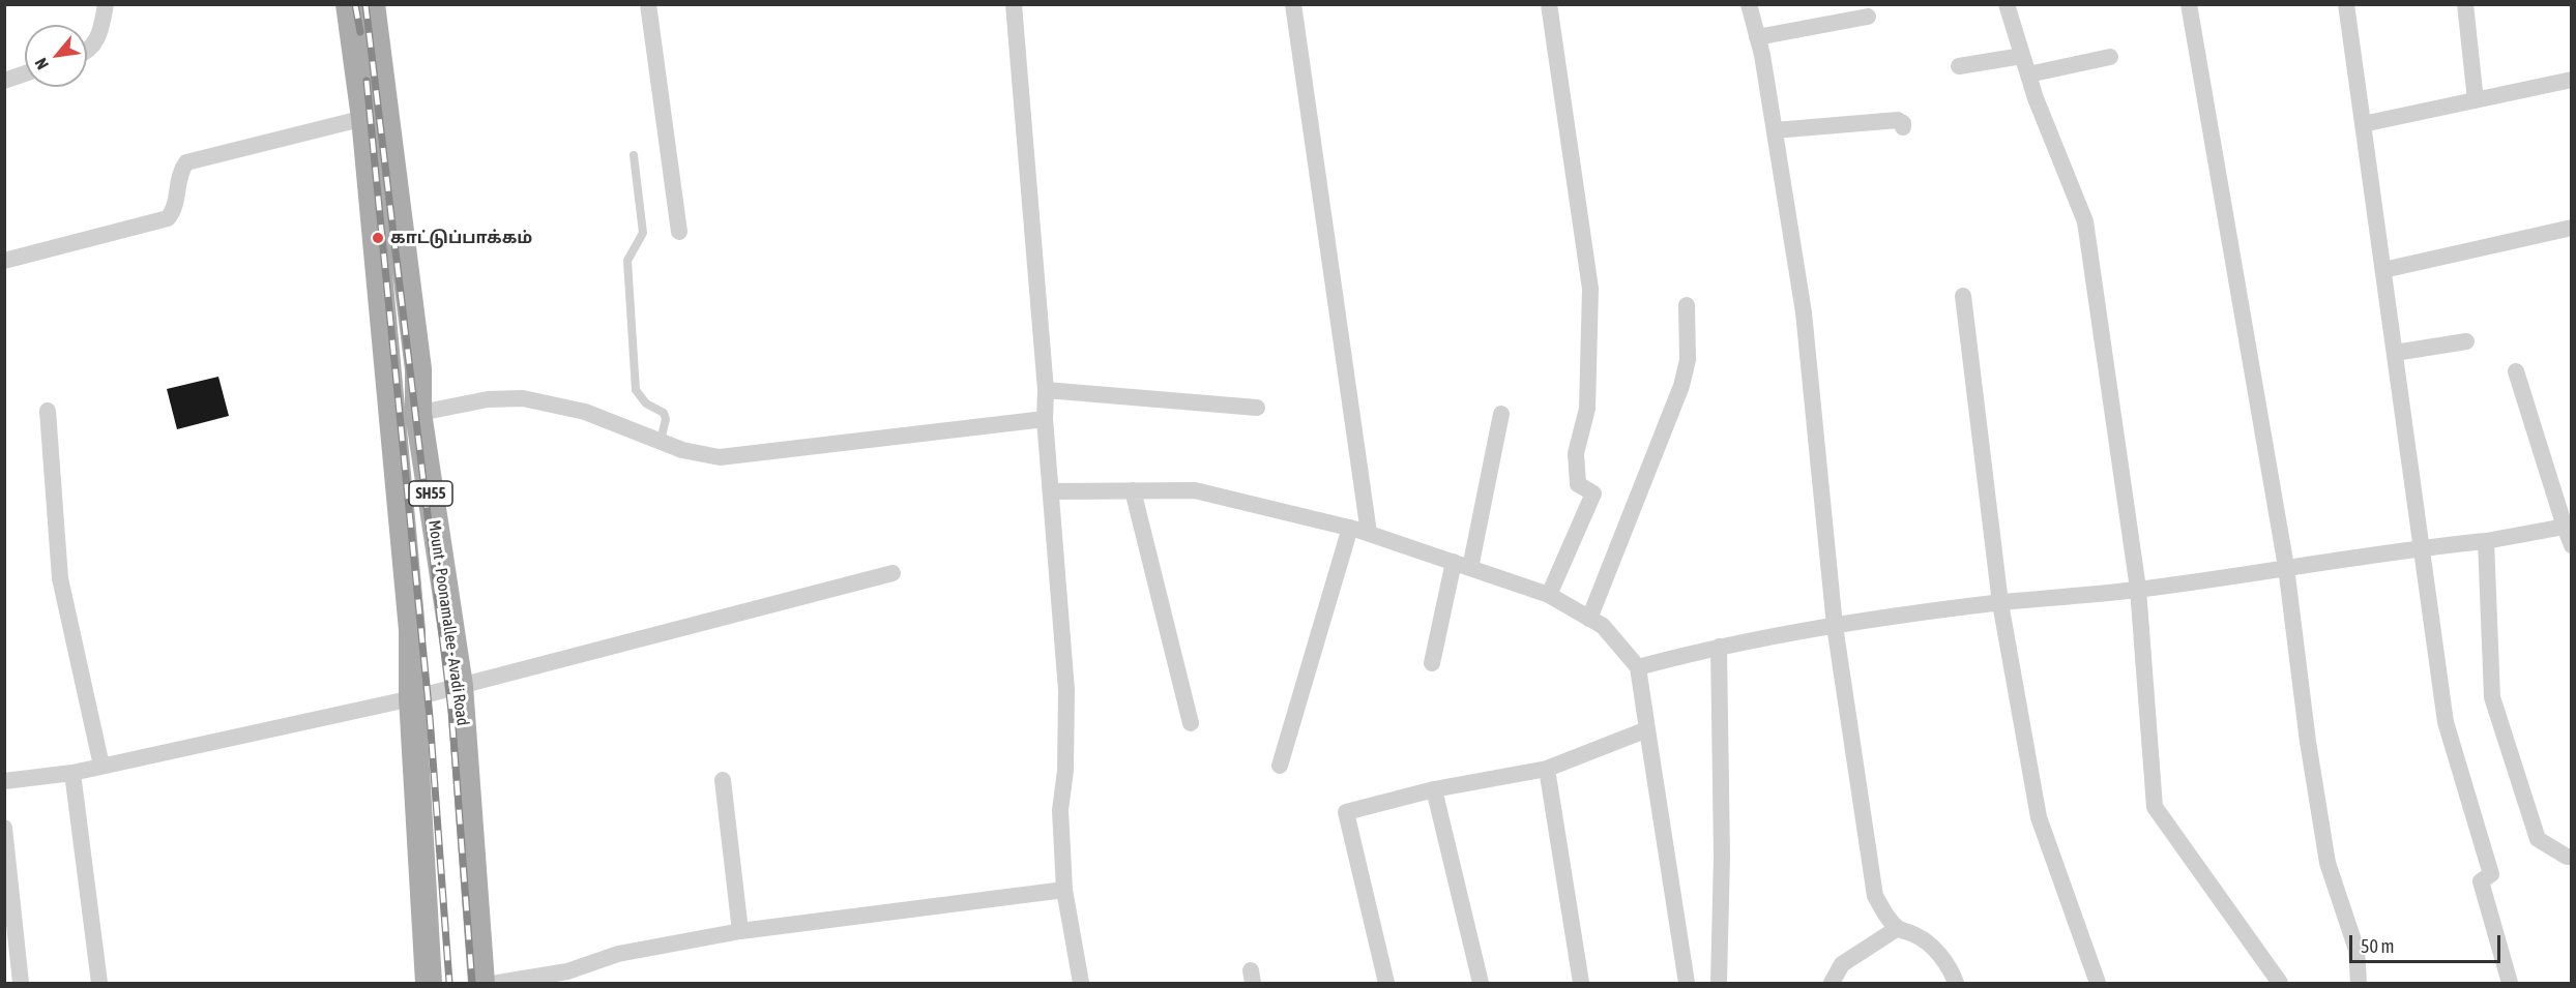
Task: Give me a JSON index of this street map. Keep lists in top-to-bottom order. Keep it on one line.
{"streets":{"main road":["SH55","Mount - Poonamallee - Avadi Road"]},"places":["காட்டுப்பாக்கம்"],"scale_bar":"50 m","north":"bottom left"}
